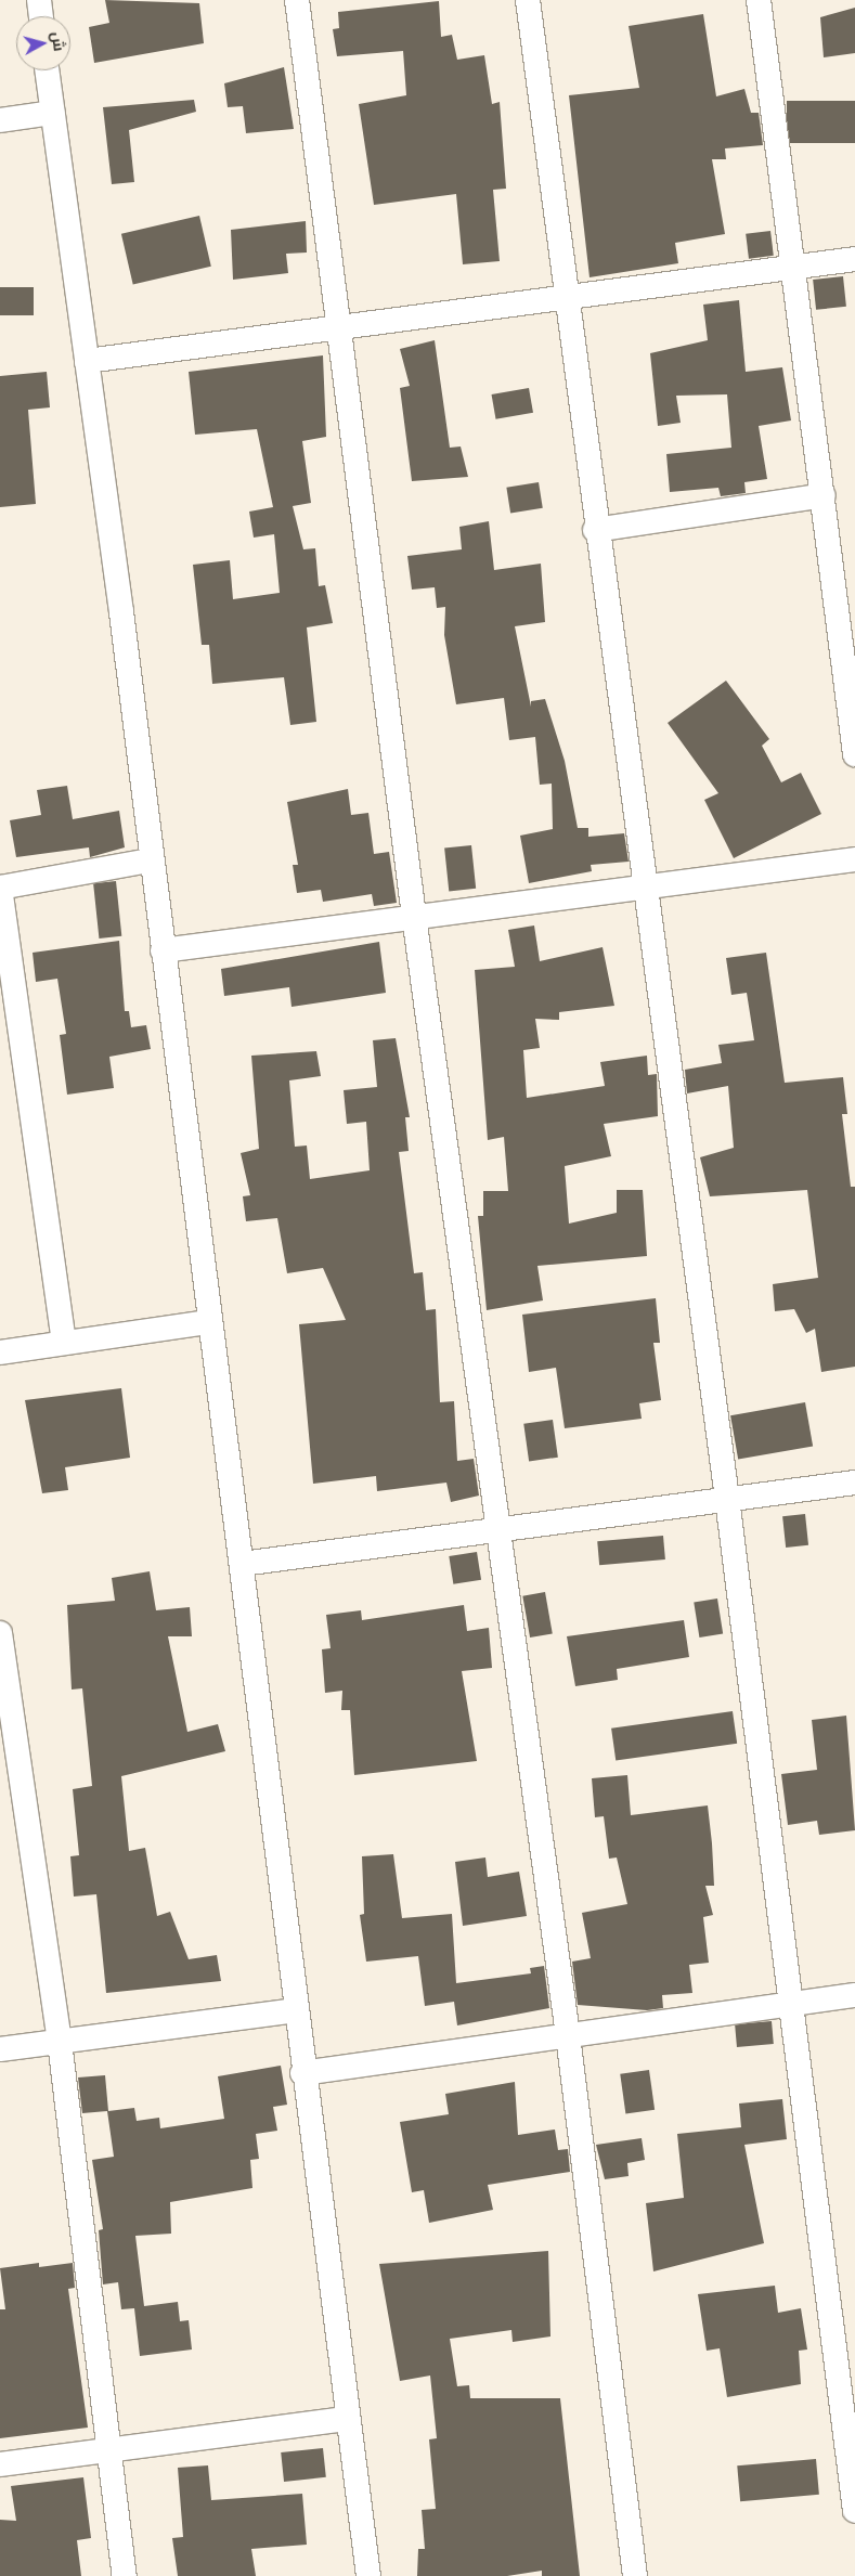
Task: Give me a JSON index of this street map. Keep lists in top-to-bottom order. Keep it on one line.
{"north":"right"}
